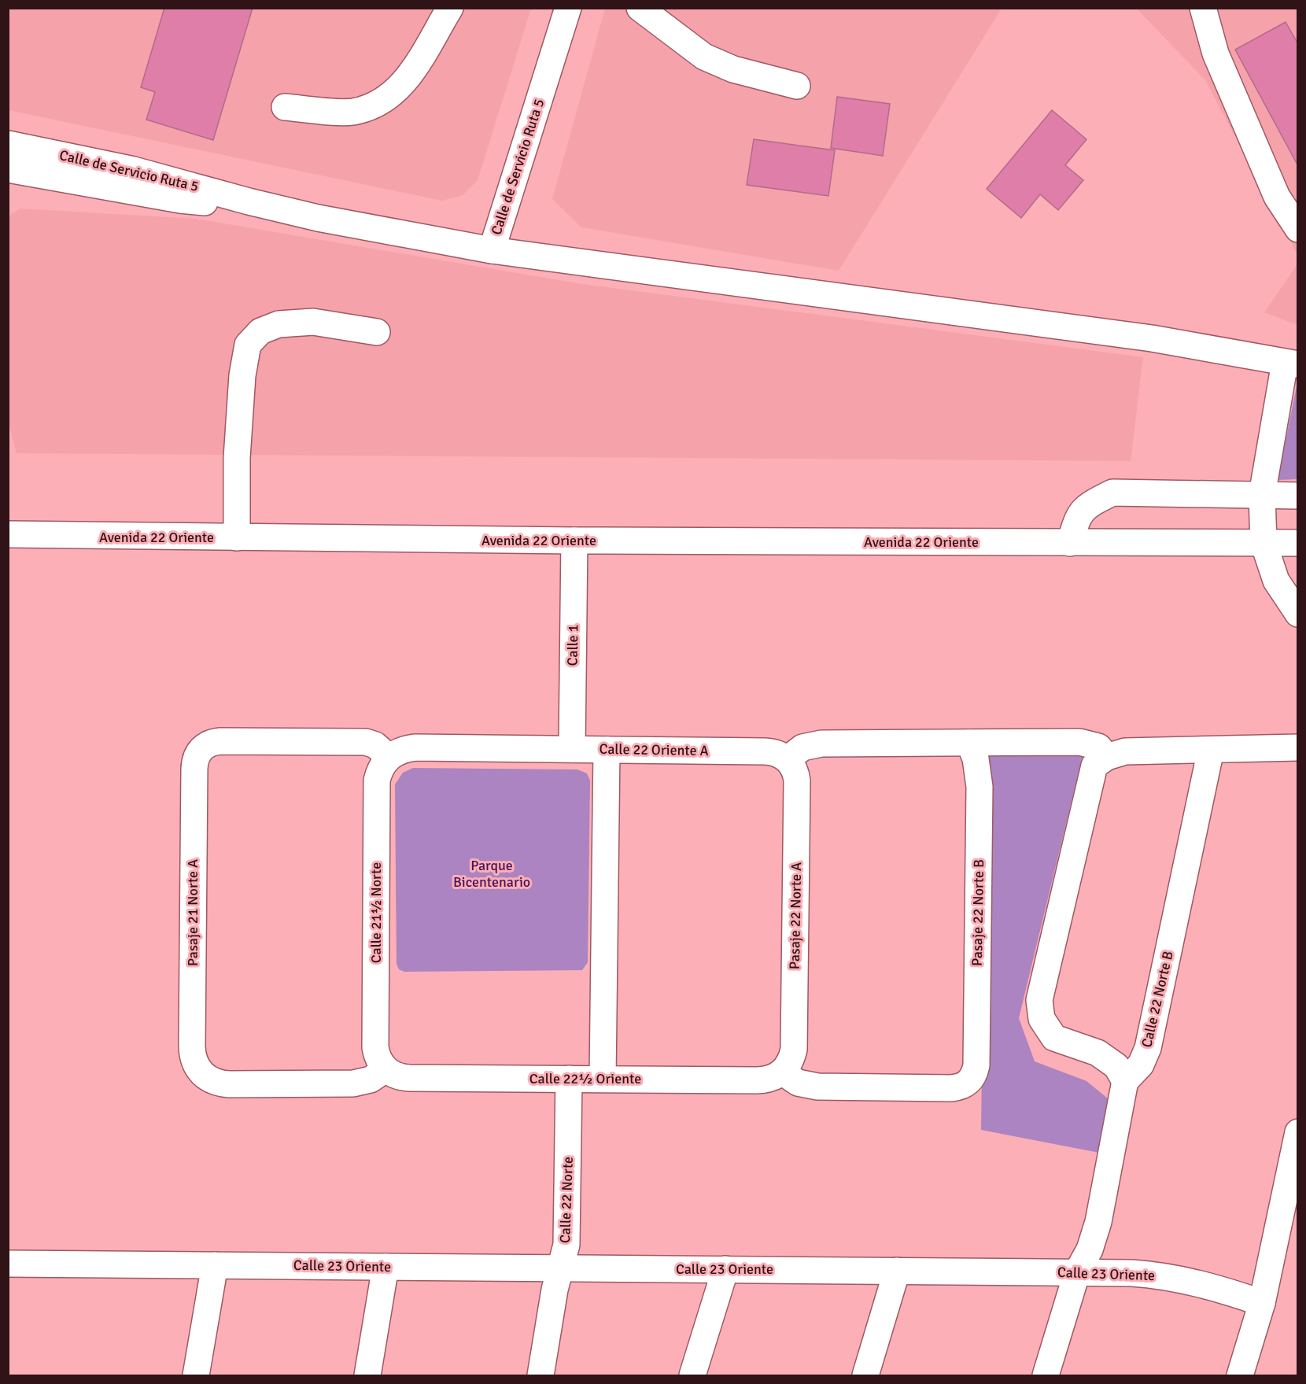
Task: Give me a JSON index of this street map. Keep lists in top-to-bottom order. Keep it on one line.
{"streets":{"street":["Calle de Servicio Ruta 5","Avenida 22 Oriente","Calle 1","Calle 22 Oriente A","Pasaje 21 Norte A","Calle 21½ Norte","Pasaje 22 Norte B","Pasaje 22 Norte A","Calle 22 Norte B","Calle 22½ Oriente","Calle 22 Norte","Calle 23 Oriente"]},"crossings":[["Avenida 22 Oriente","Calle 1"],["Calle 1","Calle 22 Oriente A"],["Calle 22 Oriente A","Pasaje 21 Norte A"],["Calle 22 Oriente A","Calle 21½ Norte"],["Calle 22 Oriente A","Pasaje 22 Norte A"],["Pasaje 21 Norte A","Calle 21½ Norte"],["Pasaje 21 Norte A","Calle 22½ Oriente"],["Calle 21½ Norte","Calle 22½ Oriente"],["Pasaje 22 Norte B","Pasaje 22 Norte A"],["Pasaje 22 Norte B","Calle 22½ Oriente"],["Pasaje 22 Norte A","Calle 22½ Oriente"],["Calle 22½ Oriente","Calle 22 Norte"],["Calle 22 Norte","Calle 23 Oriente"]],"parks":["Parque Bicentenario"]}
